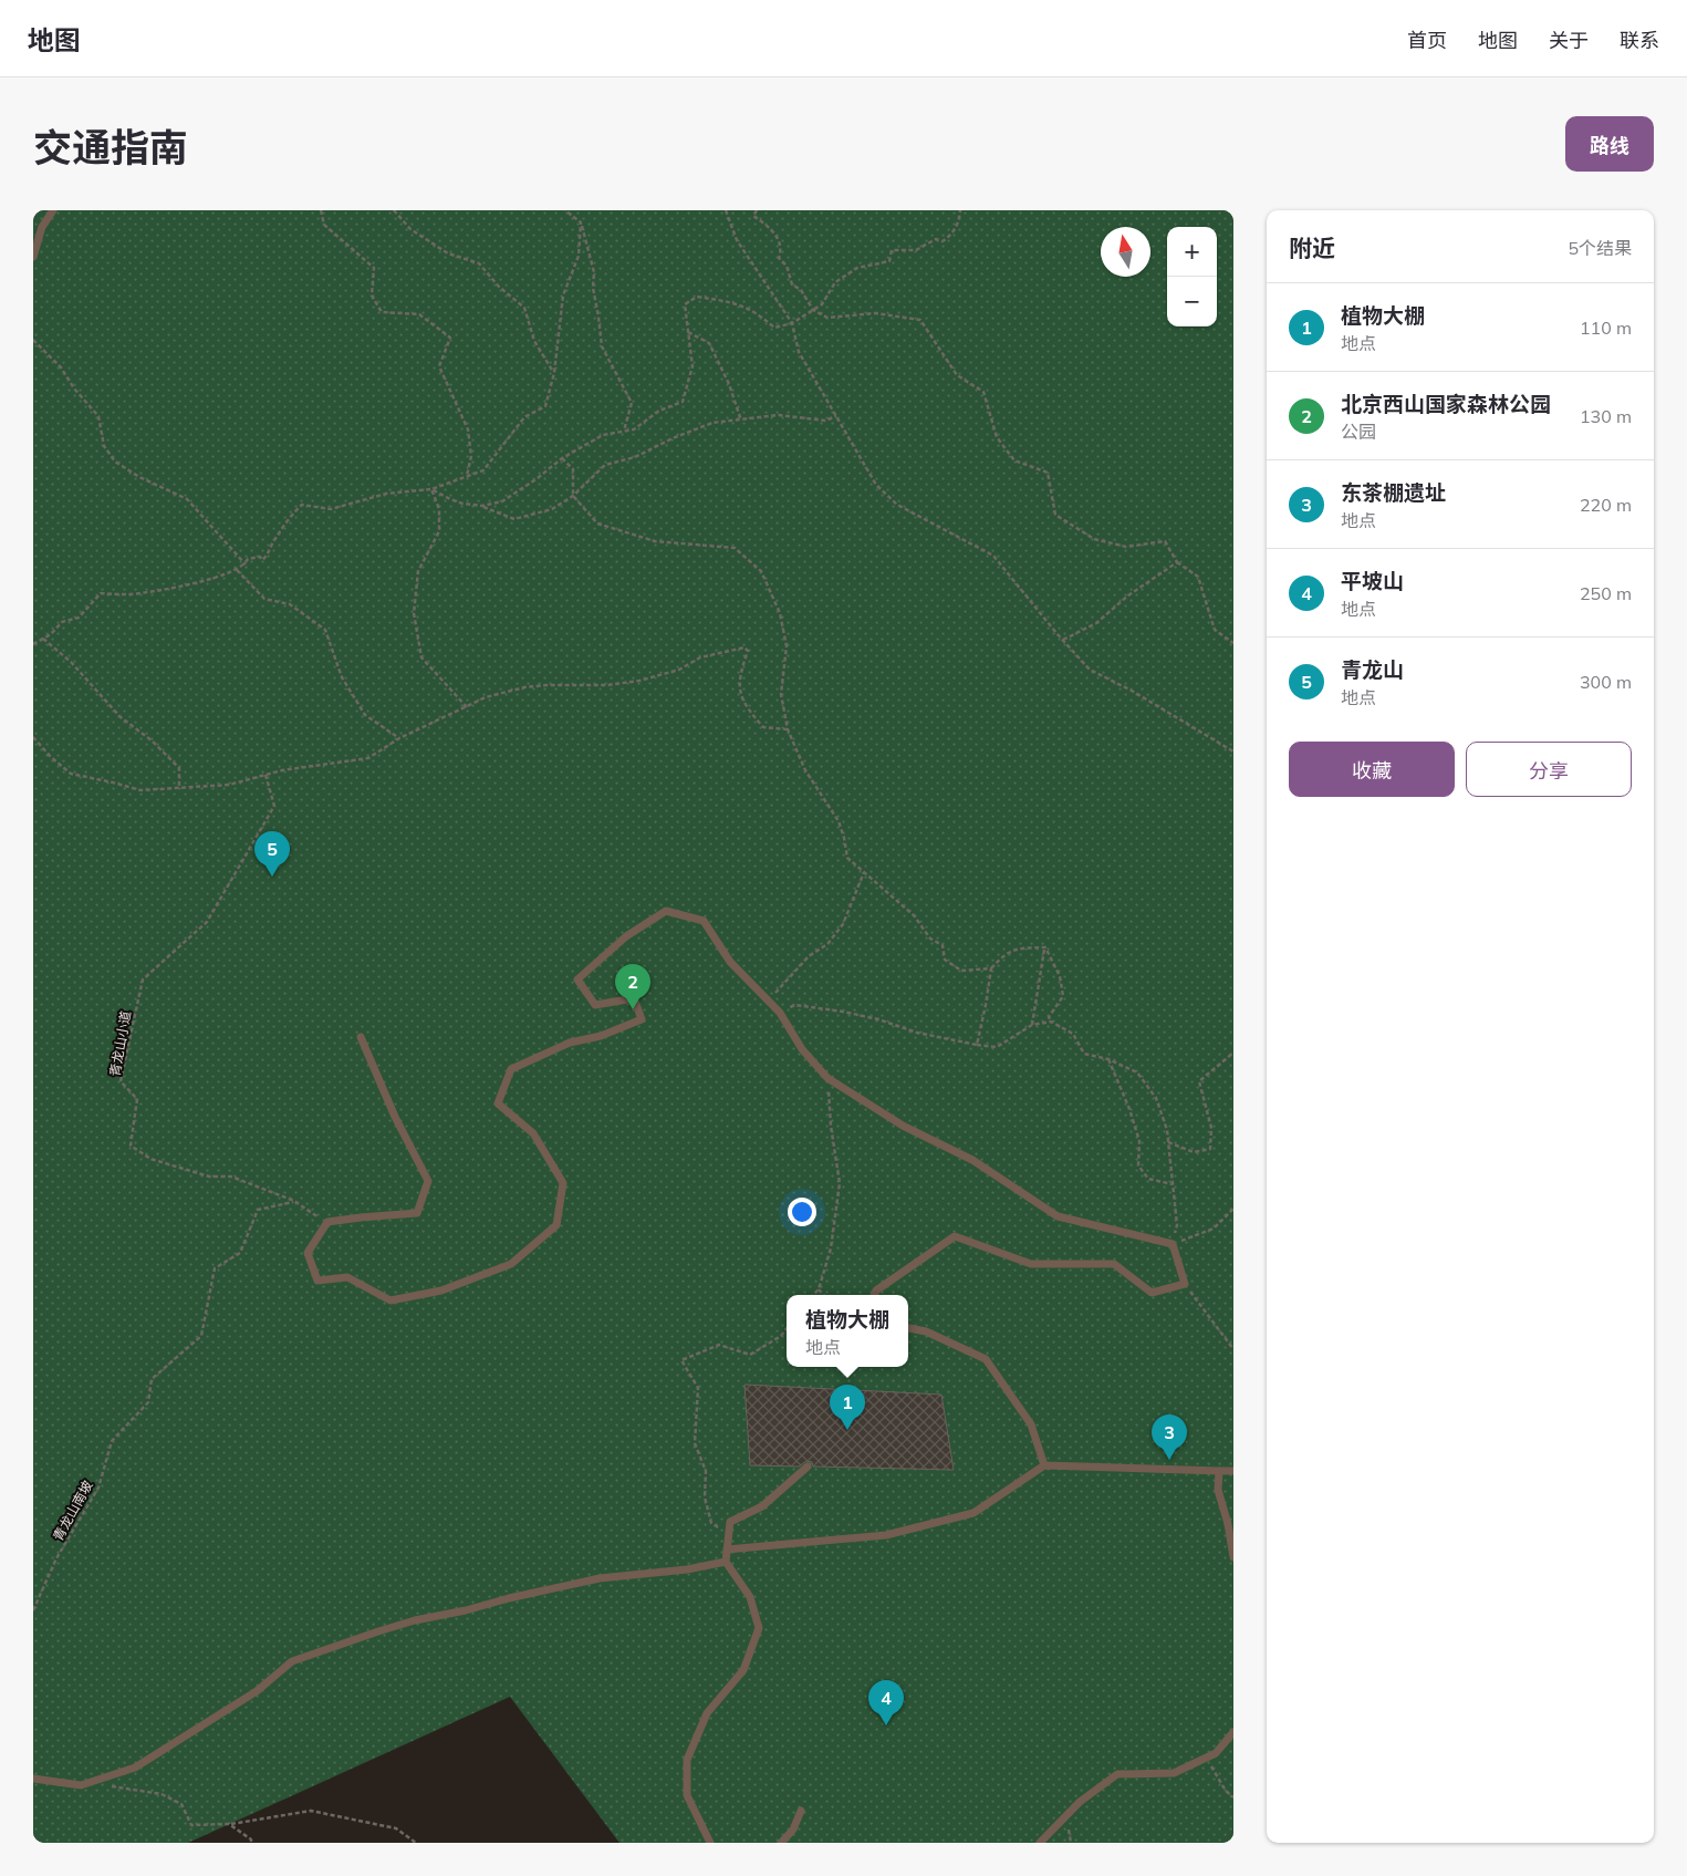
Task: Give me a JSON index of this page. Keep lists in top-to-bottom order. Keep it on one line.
{"streets":{"path":["青龙山小道","青龙山南坡"]},"crossings":[["青龙山小道","青龙山南坡"]],"north":"top","page":{"header":"地图","nav":["首页","地图","关于","联系"],"title":"交通指南","buttons":["路线",["收藏","分享"]],"heading":["附近","5个结果"],"map_buttons":["+","−"],"list":[{"mark":"1","name":"植物大棚","note":"地点","value":"110 m"},{"mark":"2","name":"北京西山国家森林公园","note":"公园","value":"130 m"},{"mark":"3","name":"东茶棚遗址","note":"地点","value":"220 m"},{"mark":"4","name":"平坡山","note":"地点","value":"250 m"},{"mark":"5","name":"青龙山","note":"地点","value":"300 m"}],"pins":["5","2","1","3","4"],"popup":["植物大棚","地点"]}}
